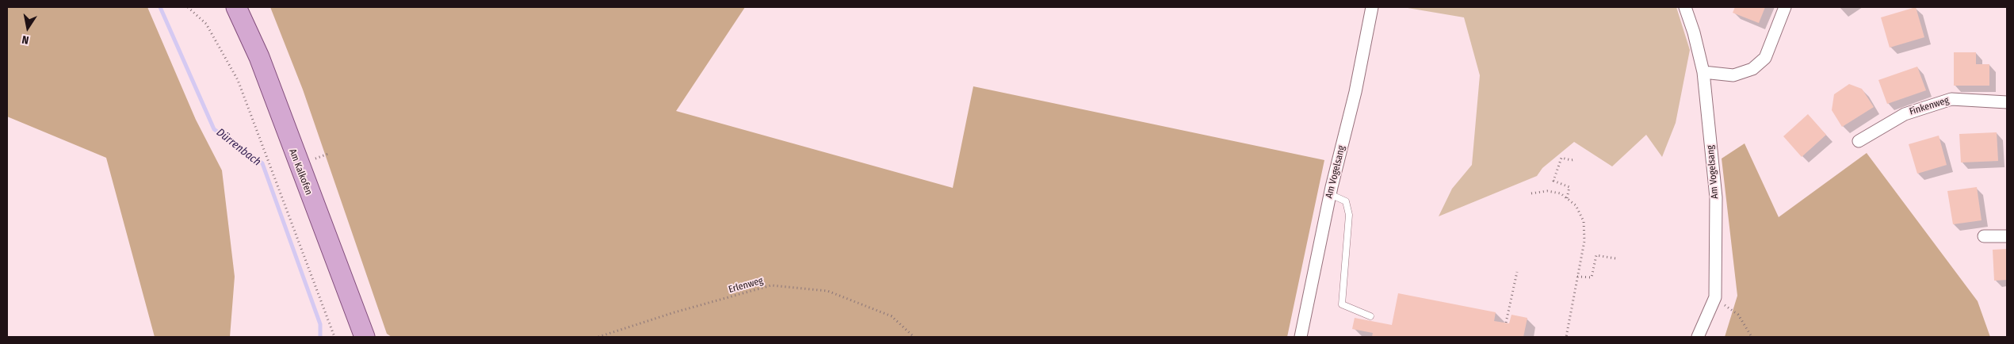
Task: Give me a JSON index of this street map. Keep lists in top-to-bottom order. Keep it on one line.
{"streets":{"main road":["Am Kalkofen"],"street":["Finkenweg","Am Vogelsang"],"path":["Erlenweg"]},"water":["Dürrenbach"],"north":"bottom"}
